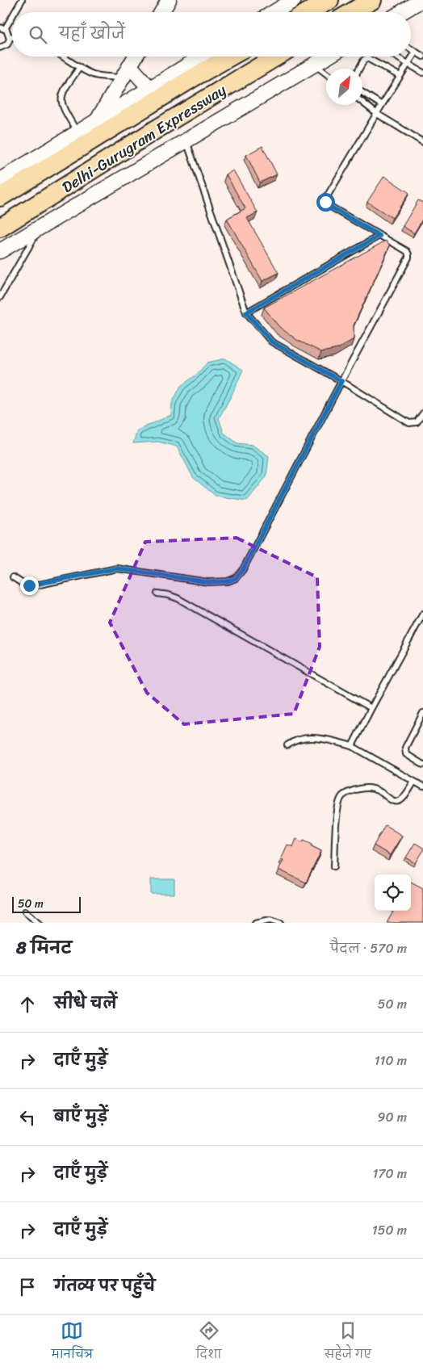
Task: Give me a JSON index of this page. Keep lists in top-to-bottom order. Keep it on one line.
{"streets":{"highway":["Delhi-Gurugram Expressway"]},"scale_bar":"50 m","north":"top right","page":{"search":"यहाँ खोजें","scale":"50 m","heading":["8 मिनट","पैदल · 570 m"],"list":[["सीधे चलें","50 m"],["दाएँ मुड़ें","110 m"],["बाएँ मुड़ें","90 m"],["दाएँ मुड़ें","170 m"],["दाएँ मुड़ें","150 m"],"गंतव्य पर पहुँचे"],"nav":["मानचित्र","दिशा","सहेजे गए"]}}
